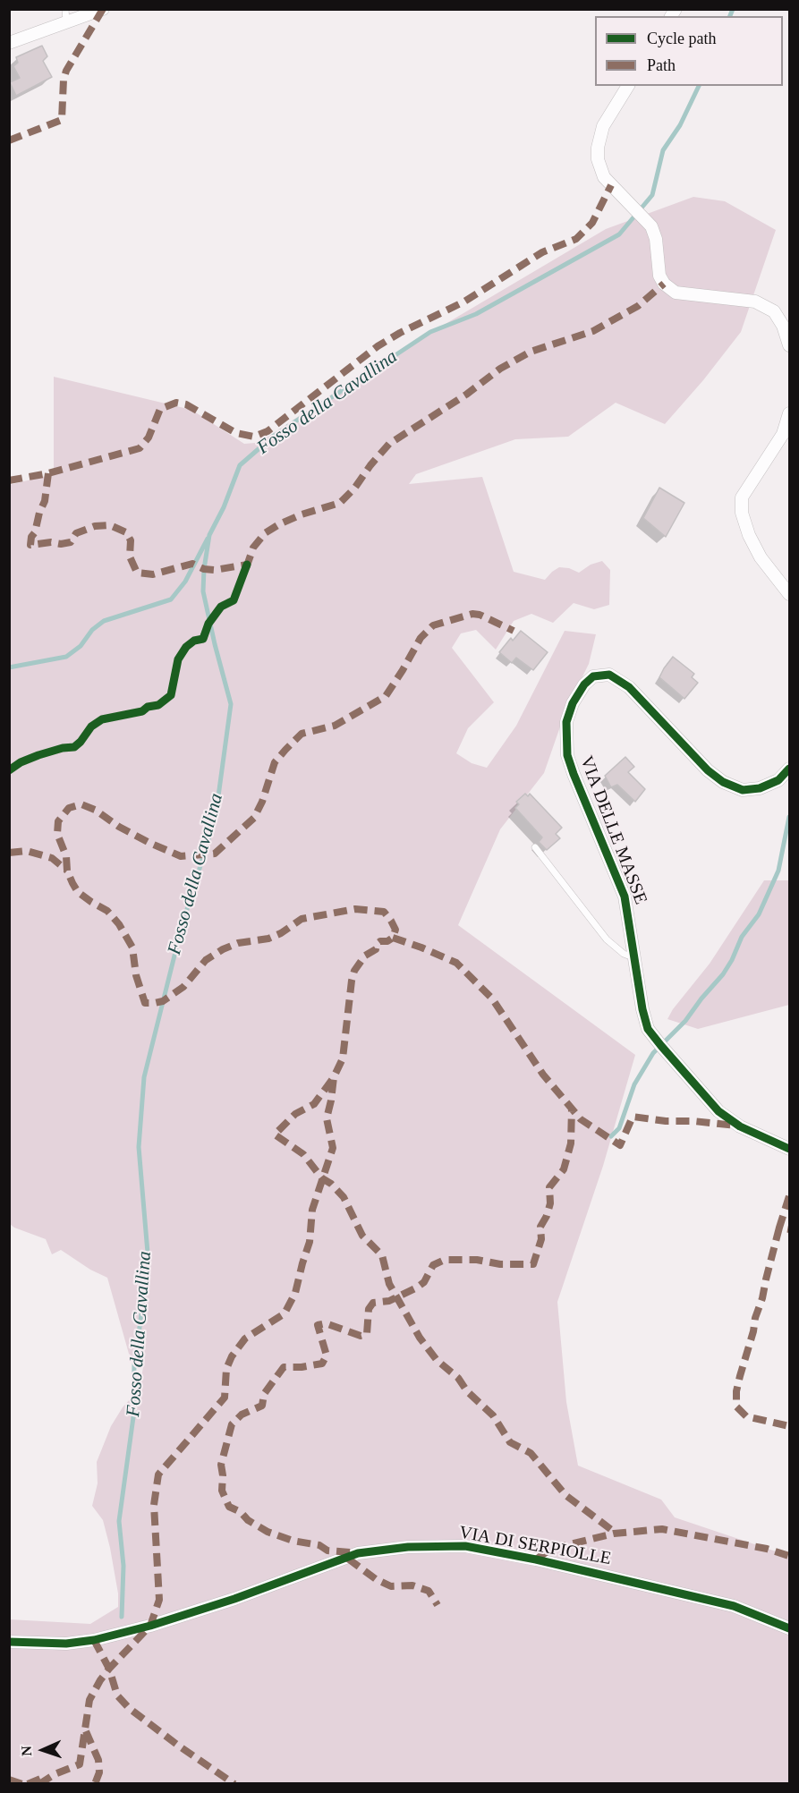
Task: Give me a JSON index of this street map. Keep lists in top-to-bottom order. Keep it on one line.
{"streets":{"street":["VIA DELLE MASSE","VIA DI SERPIOLLE"]},"water":["Fosso della Cavallina"],"legend":["Cycle path","Path"],"north":"left"}
